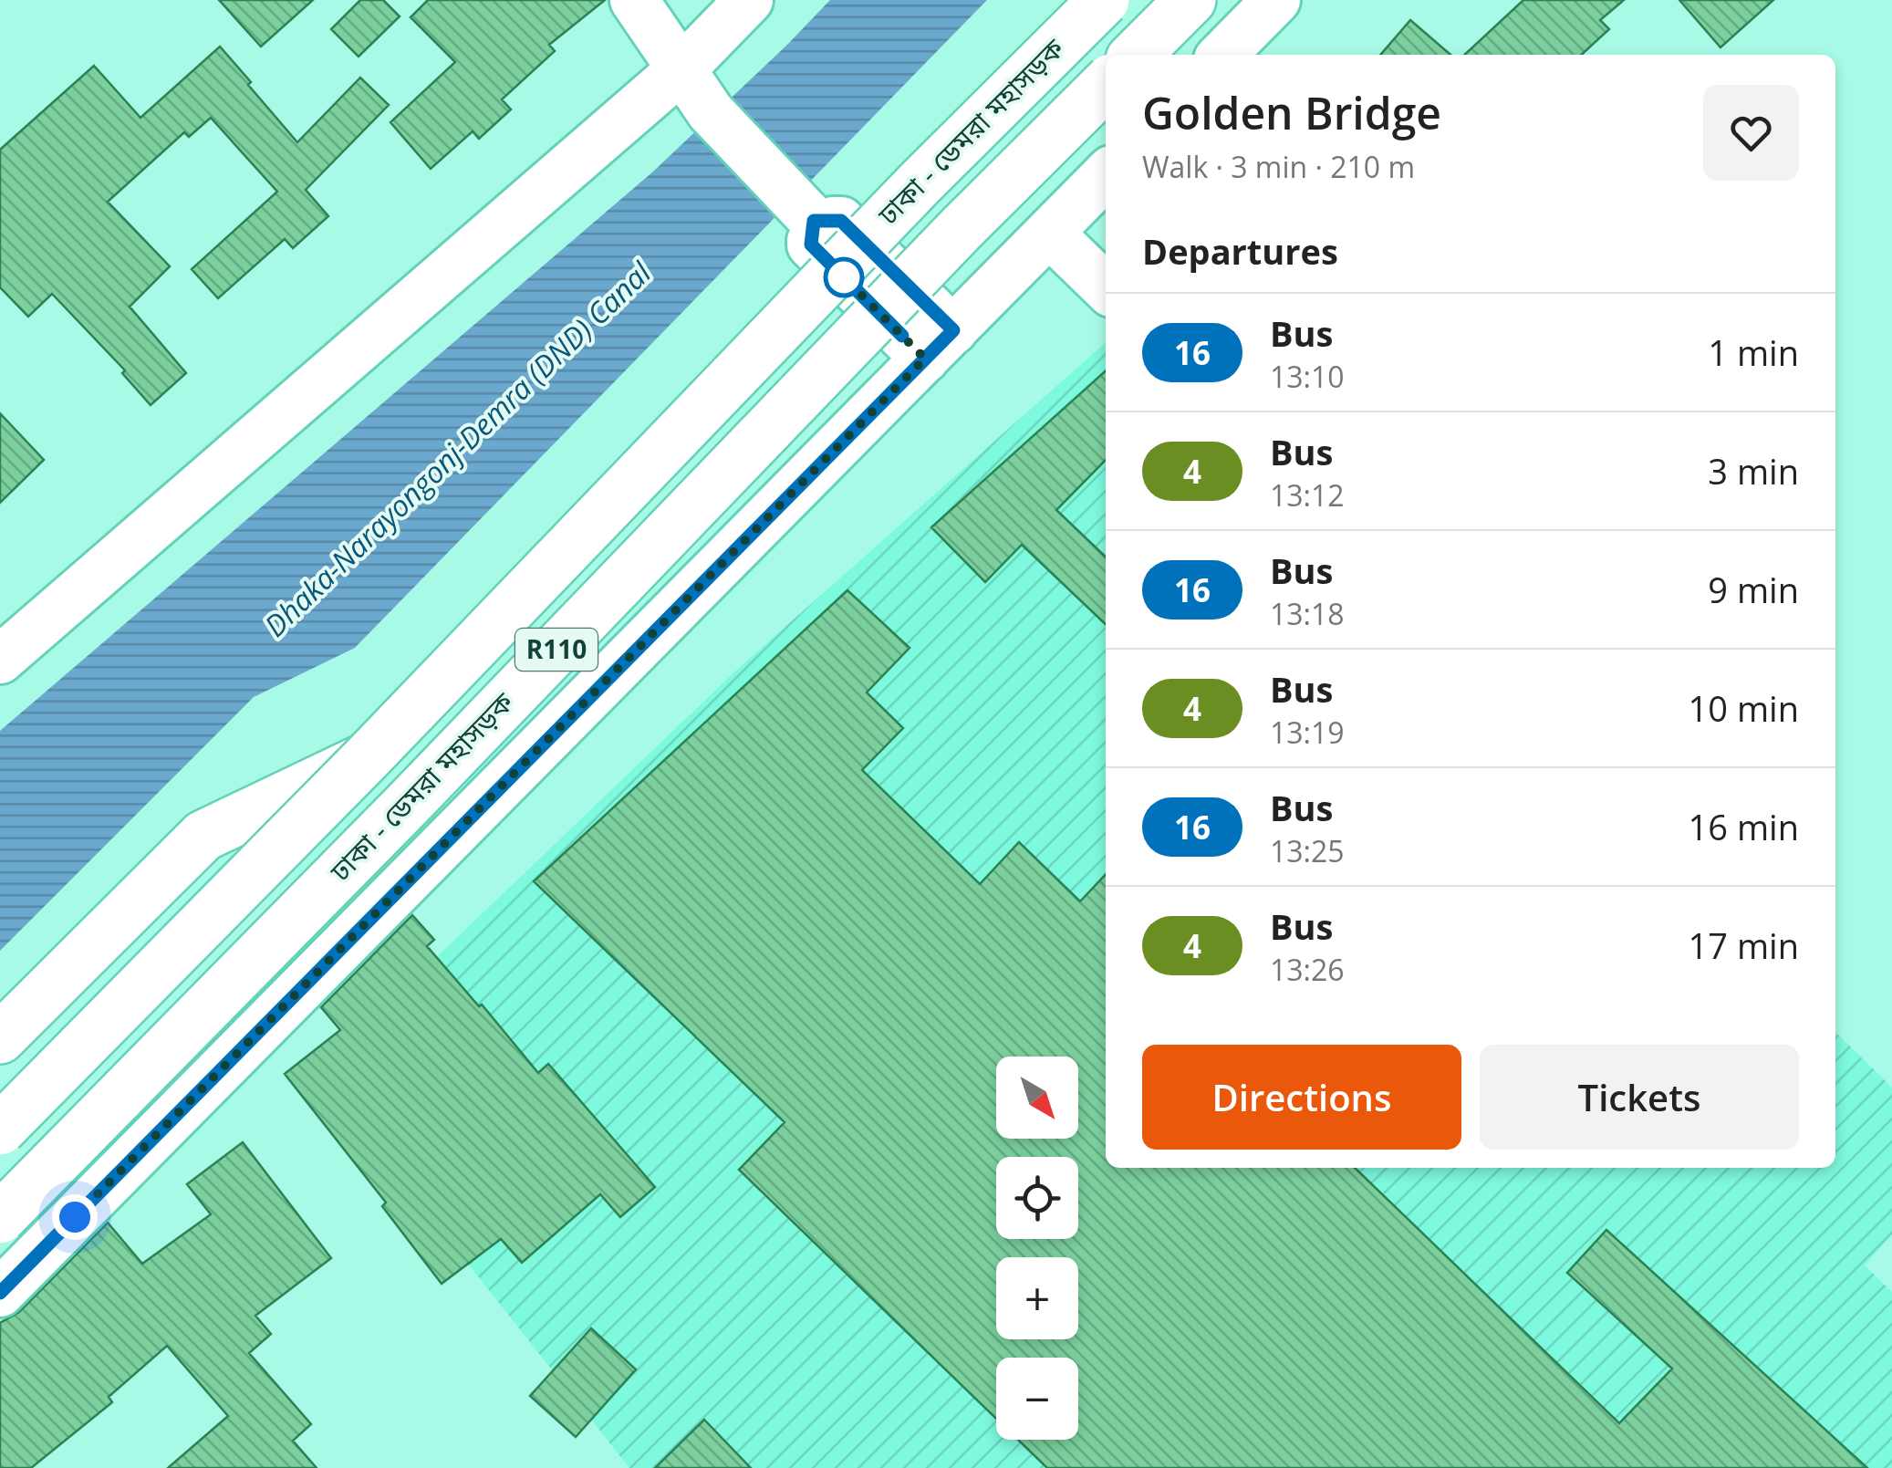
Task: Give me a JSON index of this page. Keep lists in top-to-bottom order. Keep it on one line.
{"streets":{"main road":["ঢাকা - ডেমরা মহাসড়ক","R110"]},"water":["Dhaka-Narayongonj-Demra (DND) Canal"],"lines":["bus line 16"],"north":"bottom right","page":{"heading":[["Golden Bridge","Walk · 3 min · 210 m"],"Departures"],"list":[{"mark":"16","name":"Bus","note":"13:10","value":"1 min"},{"mark":"4","name":"Bus","note":"13:12","value":"3 min"},{"mark":"16","name":"Bus","note":"13:18","value":"9 min"},{"mark":"4","name":"Bus","note":"13:19","value":"10 min"},{"mark":"16","name":"Bus","note":"13:25","value":"16 min"},{"mark":"4","name":"Bus","note":"13:26","value":"17 min"}],"buttons":["Directions","Tickets"],"map_buttons":["+","−"]}}
